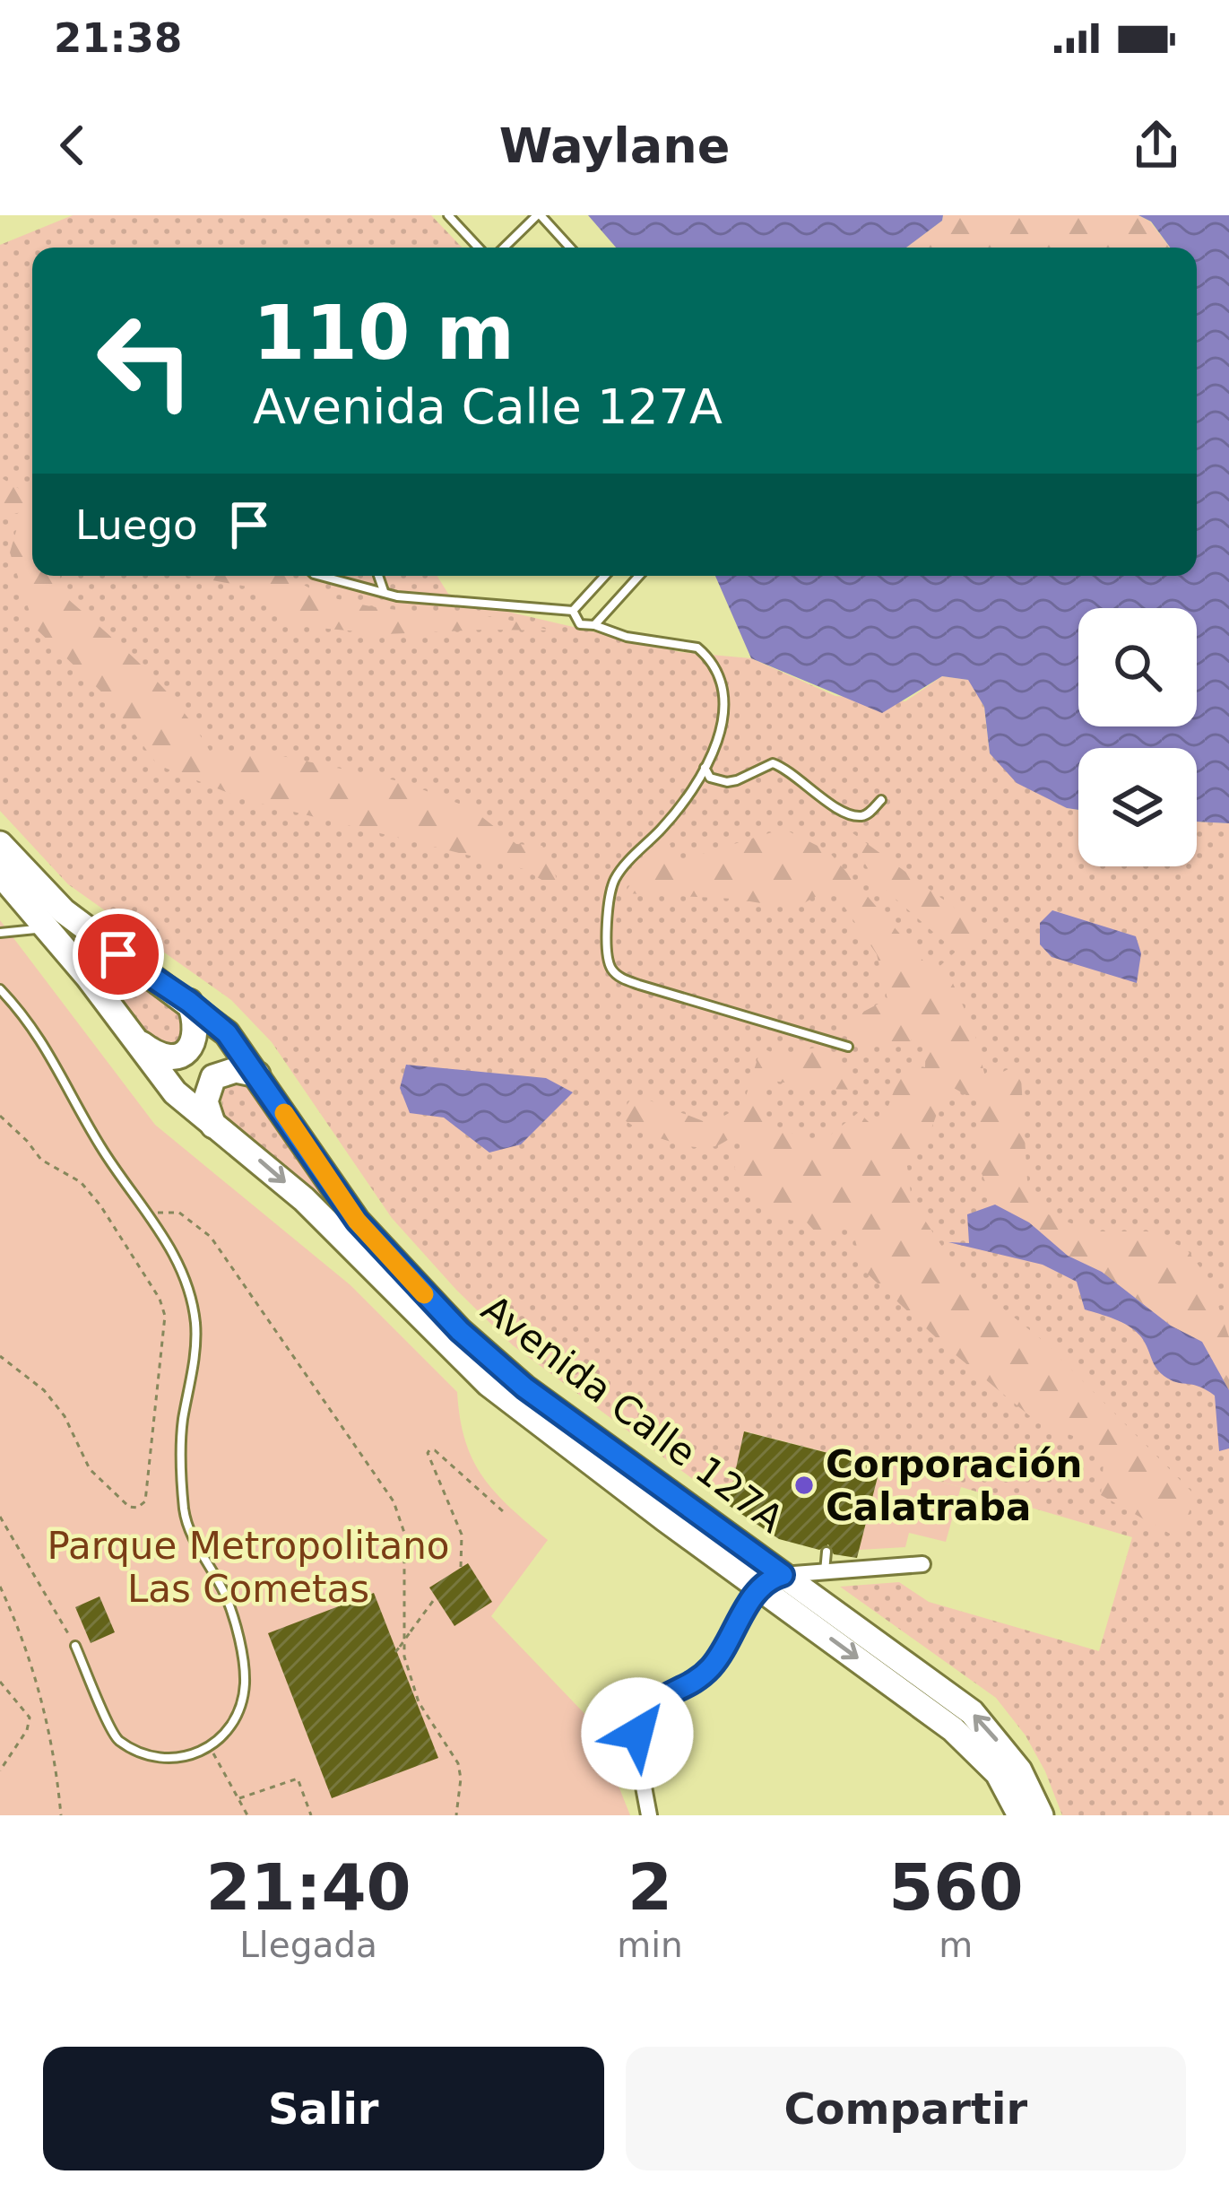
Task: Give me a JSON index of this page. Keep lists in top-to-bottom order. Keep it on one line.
{"streets":{"main road":["Avenida Calle 127A"]},"parks":["Parque Metropolitano Las Cometas"],"places":["Corporación Calatraba"],"page":{"status":"21:38","header":"Waylane","turn":["110 m","Avenida Calle 127A"],"then":"Luego","eta":["21:40","Llegada","2","min","560","m"],"buttons":["Salir","Compartir"]}}
